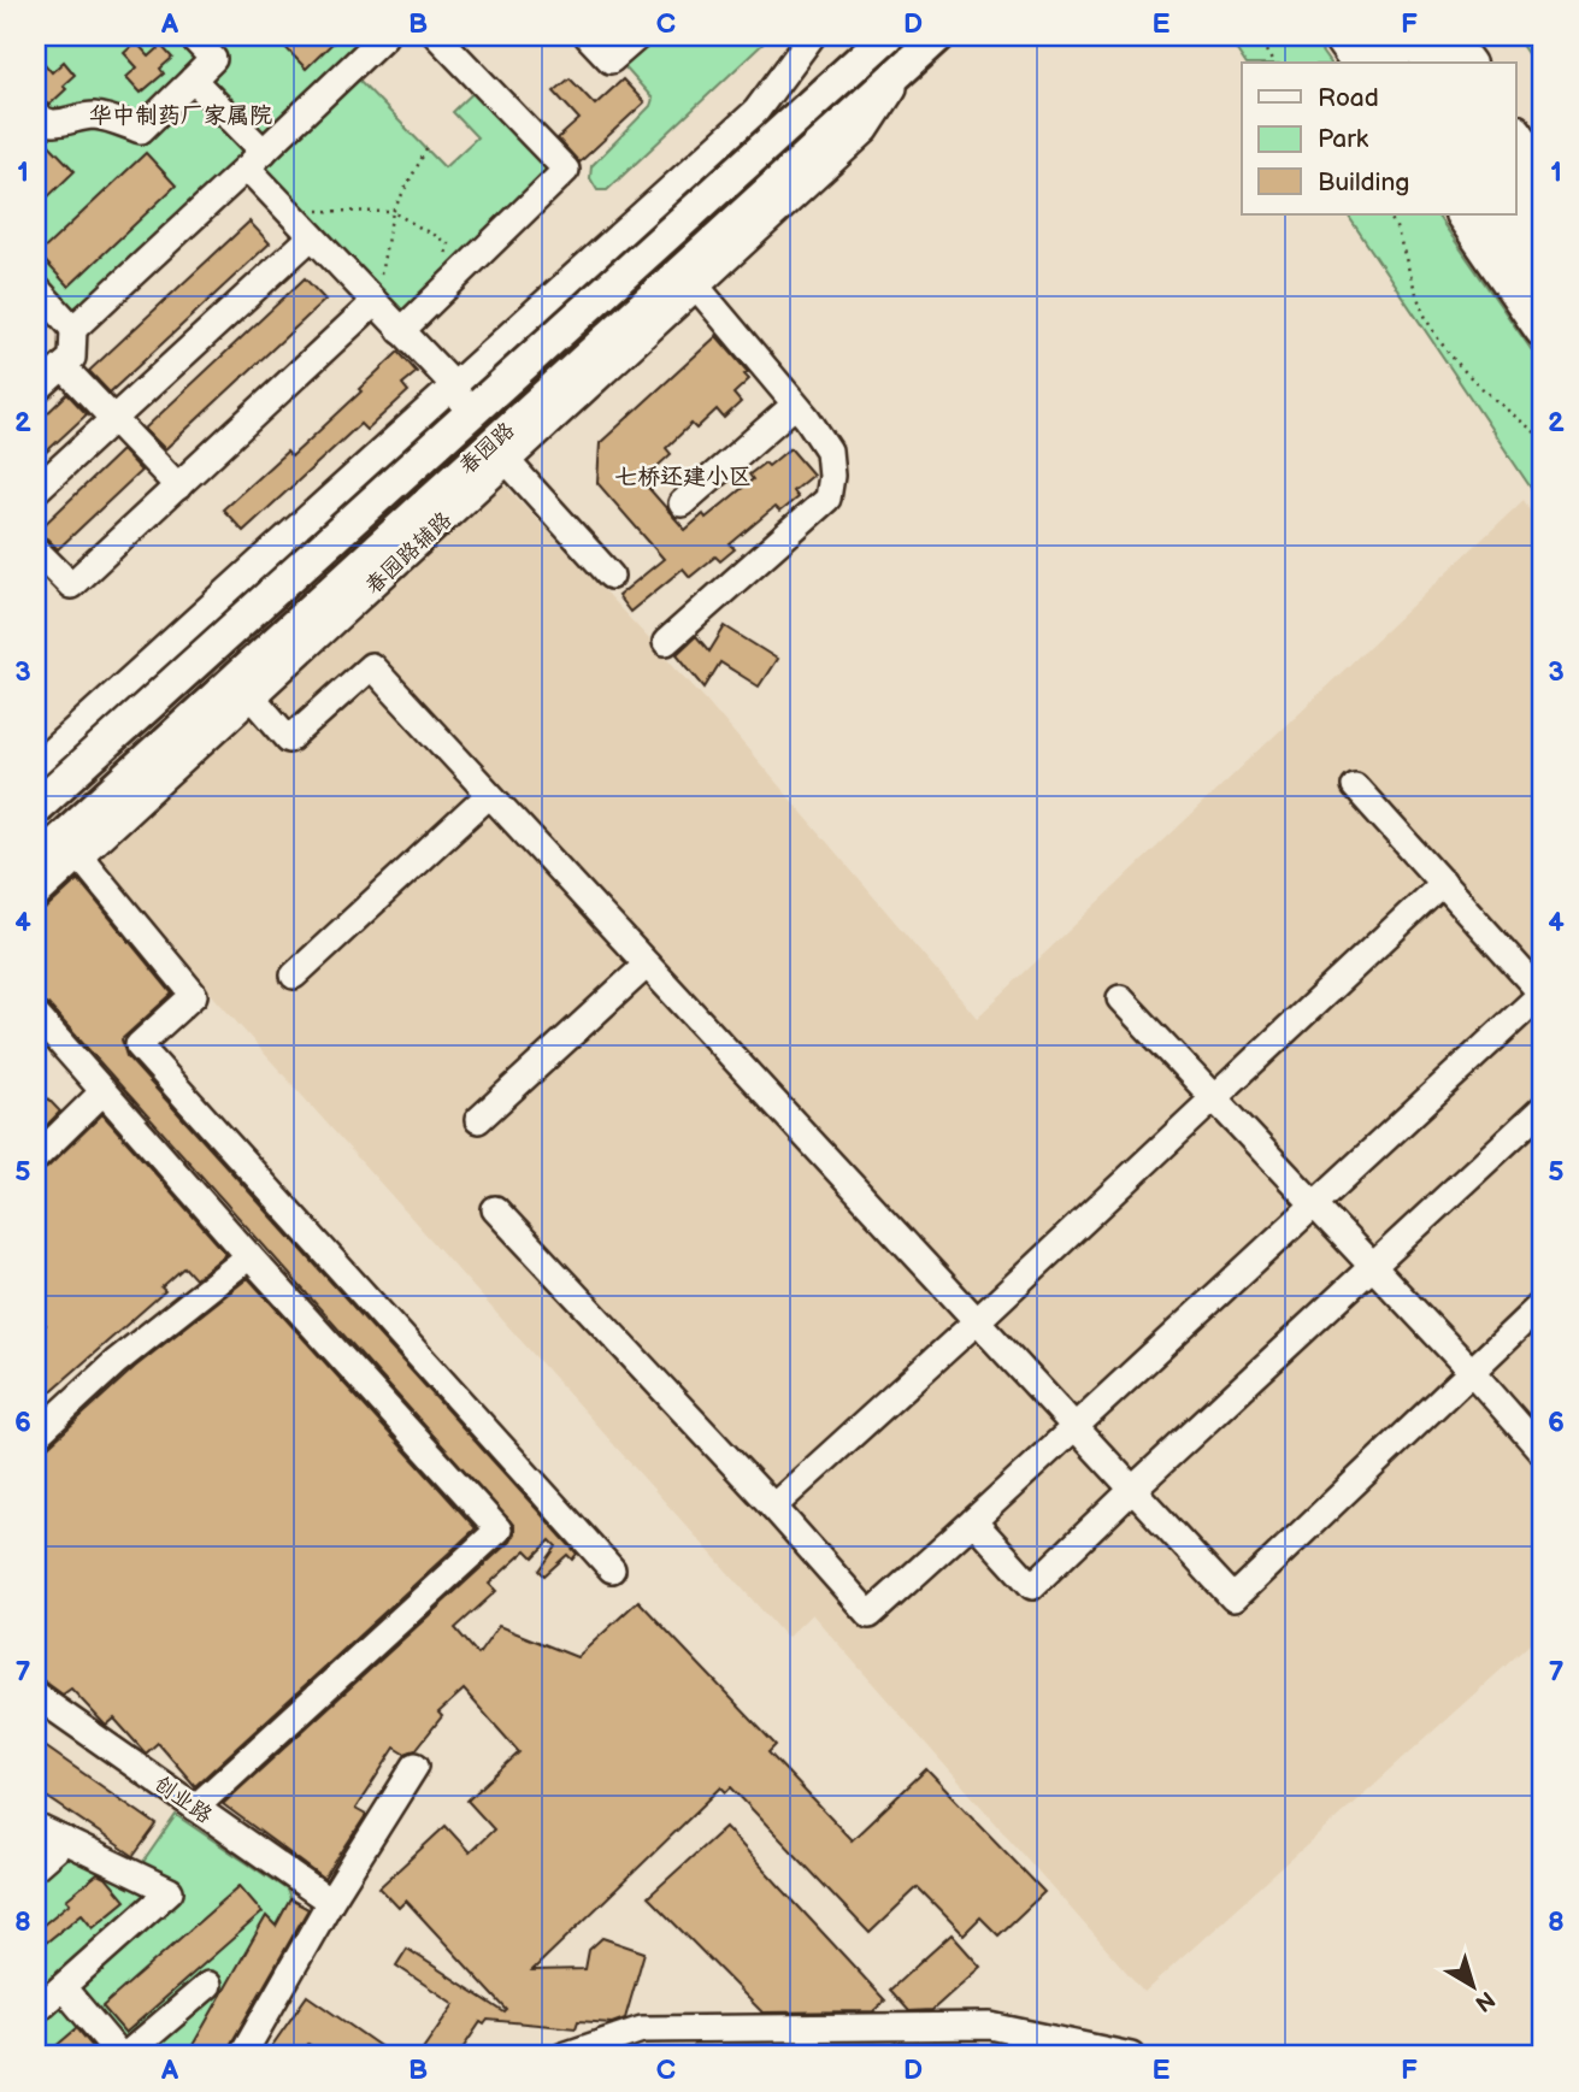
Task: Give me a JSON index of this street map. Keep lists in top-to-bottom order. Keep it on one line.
{"streets":{"main road":["春园路"],"street":["创业路"]},"districts":["华中制药厂家属院","七桥还建小区"],"legend":["Road","Park","Building"],"north":"bottom right","grid":{"columns":["A","B","C","D","E","F"],"rows":["1","2","3","4","5","6","7","8"]}}
